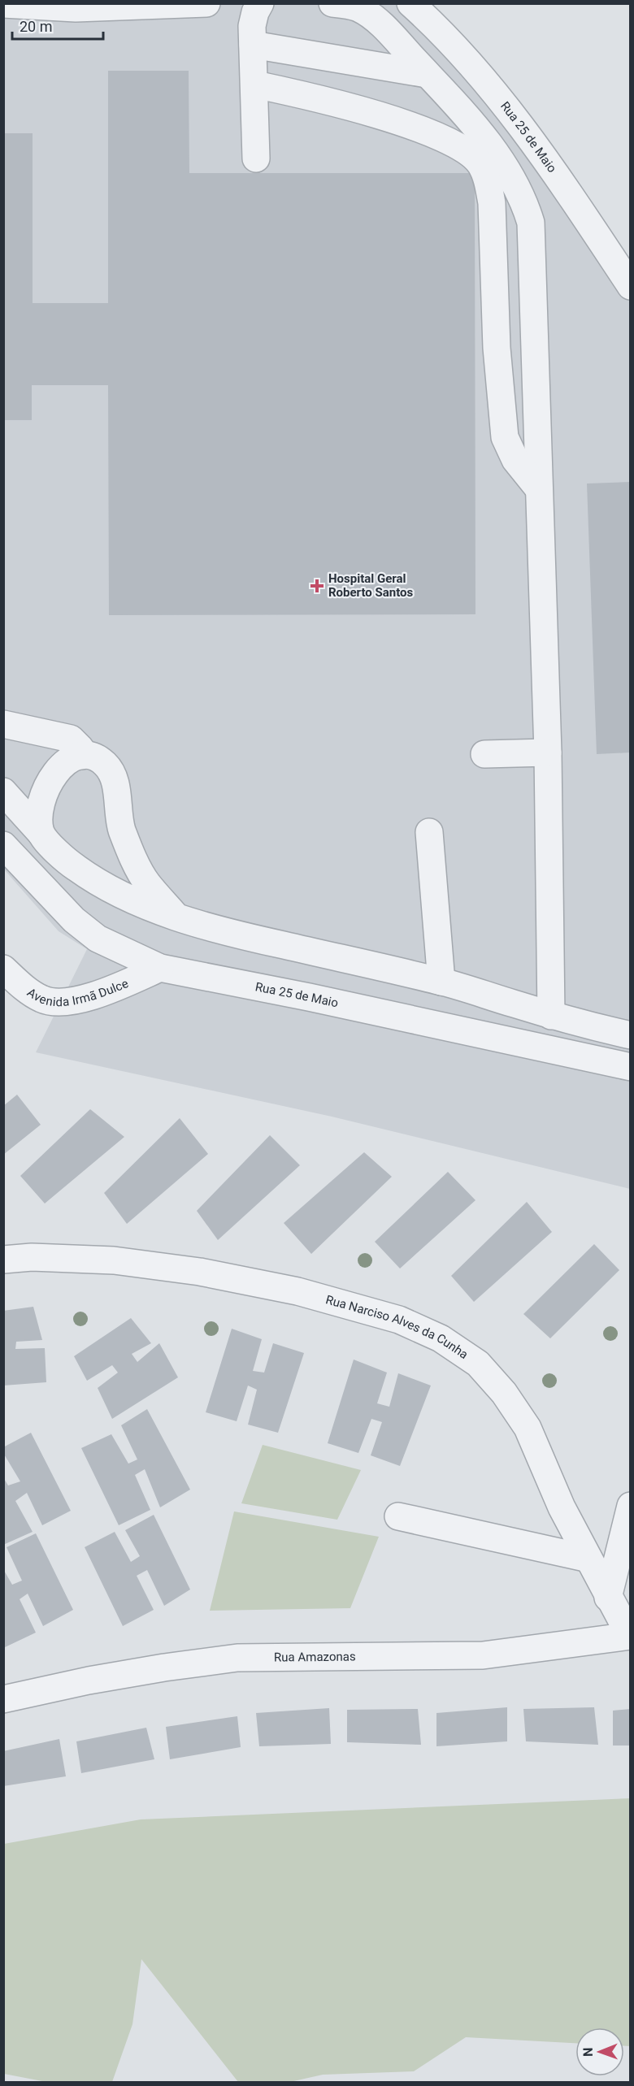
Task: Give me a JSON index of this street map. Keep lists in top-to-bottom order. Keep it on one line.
{"streets":{"street":["Rua 25 de Maio","Avenida Irmã Dulce","Rua Narciso Alves da Cunha","Rua Amazonas"]},"crossings":[["Rua 25 de Maio","Avenida Irmã Dulce"],["Rua Narciso Alves da Cunha","Rua Amazonas"]],"places":{"health":["Hospital Geral Roberto Santos"]},"scale_bar":"20 m","north":"left"}
